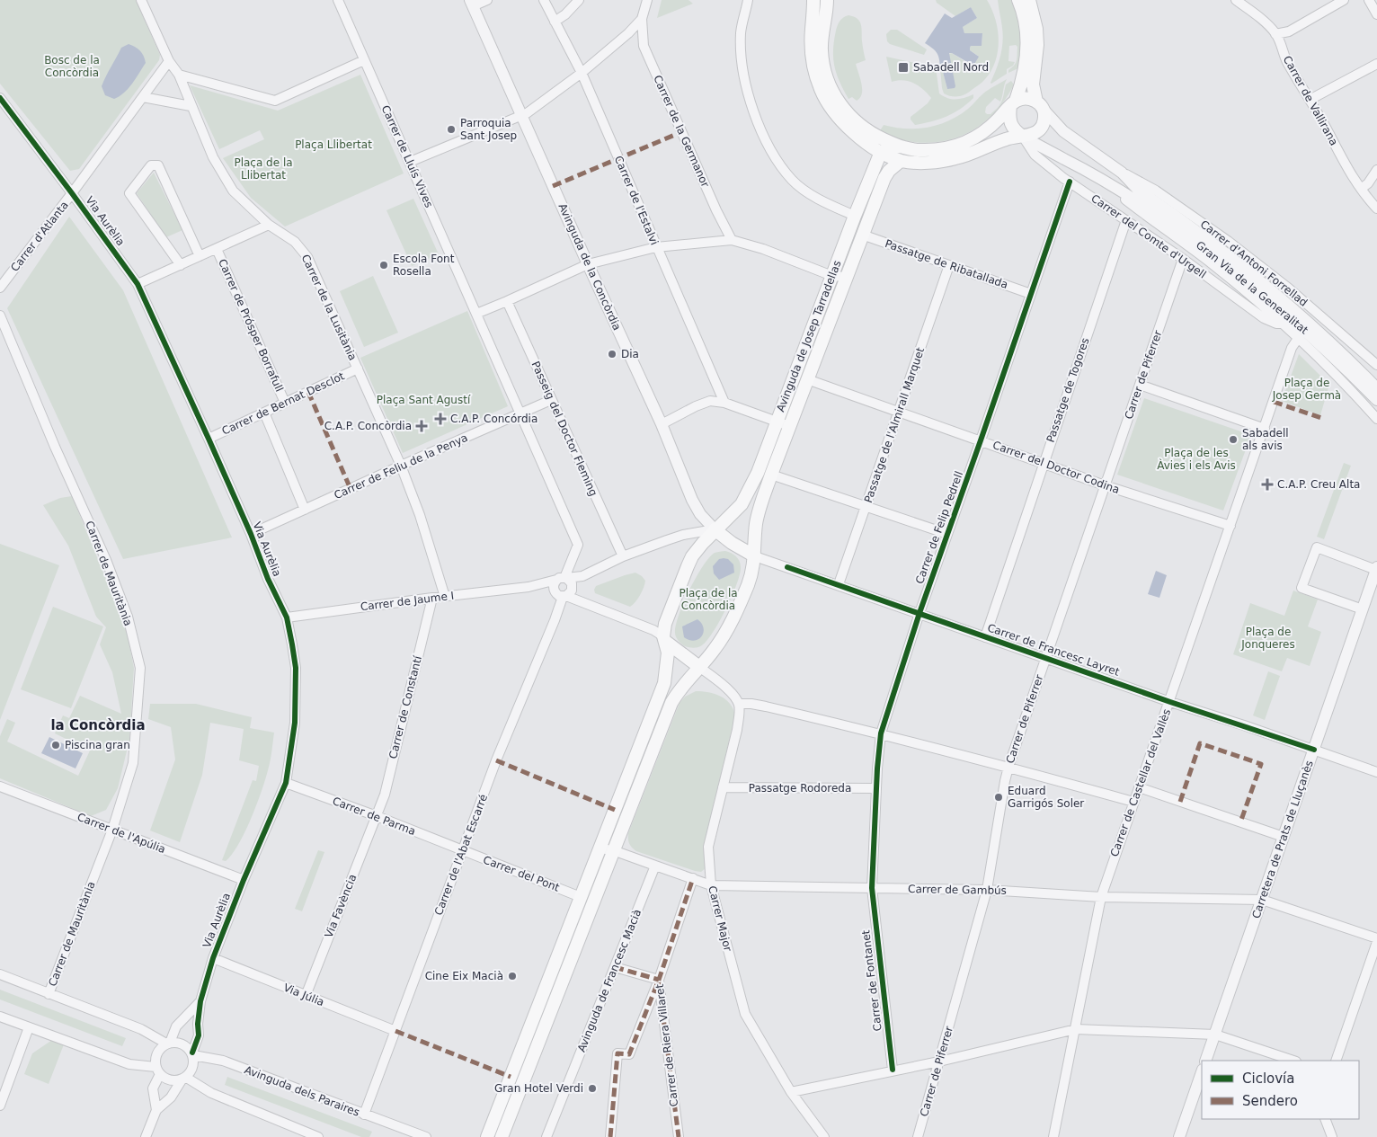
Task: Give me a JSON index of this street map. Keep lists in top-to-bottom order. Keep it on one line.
{"streets":{"main road":["Avinguda de Josep Tarradellas"],"street":["Carrer de Vallirana","Carrer de la Germanor","Carrer de Lluís Vives","Carrer de l'Estalvi","Via Aurèlia","Carrer d'Atlanta","Carrer del Comte d'Urgell","Carrer d'Antoni Forrellad","Passatge de Ribatallada","Avinguda de la Concòrdia","Gran Via de la Generalitat","Carrer de la Lusitània","Carrer de Prósper Borrafull","Carrer de Piferrer","Passatge de Togores","Carrer de Bernat Desclot","Passatge de l'Almirall Marquet","Passeig del Doctor Fleming","Carrer de Feliu de la Penya","Carrer del Doctor Codina","Carrer de Felip Pedrell","Carrer de Mauritània","Carrer de Jaume I","Carrer de Francesc Layret","Carrer de Constantí","Carrer de Castellar del Vallès","Passatge Rodoreda","Carrer de Parma","Carrer de l'Apúlia","Carretera de Prats de Lluçanès","Carrer de l'Abat Escarré","Carrer del Pont","Carrer de Gambús","Via Favència","Carrer Major","Avinguda de Francesc Macià","Carrer de Fontanet","Via Júlia","Carrer de Riera Villaret","Avinguda dels Paraires"]},"crossings":[["Via Aurèlia","Carrer d'Atlanta"],["Via Aurèlia","Carrer de Bernat Desclot"],["Via Aurèlia","Carrer de Feliu de la Penya"],["Via Aurèlia","Carrer de Jaume I"],["Via Aurèlia","Carrer de Parma"],["Via Aurèlia","Carrer de l'Apúlia"],["Via Aurèlia","Via Júlia"],["Via Aurèlia","Avinguda dels Paraires"],["Carrer d'Atlanta","Carrer de la Lusitània"],["Carrer del Comte d'Urgell","Gran Via de la Generalitat"],["Carrer del Comte d'Urgell","Carrer de Piferrer"],["Carrer del Comte d'Urgell","Passatge de Togores"],["Carrer del Comte d'Urgell","Carrer de Felip Pedrell"],["Carrer del Comte d'Urgell","Carrer de Castellar del Vallès"],["Carrer d'Antoni Forrellad","Gran Via de la Generalitat"],["Passatge de Ribatallada","Avinguda de Josep Tarradellas"],["Passatge de Ribatallada","Passatge de l'Almirall Marquet"],["Passatge de Ribatallada","Carrer de Felip Pedrell"],["Avinguda de la Concòrdia","Avinguda de Josep Tarradellas"],["Avinguda de la Concòrdia","Carrer de Jaume I"],["Carrer de la Lusitània","Carrer de Bernat Desclot"],["Carrer de la Lusitània","Carrer de Feliu de la Penya"],["Carrer de la Lusitània","Carrer de Jaume I"],["Carrer de Prósper Borrafull","Carrer de Bernat Desclot"],["Avinguda de Josep Tarradellas","Carrer del Doctor Codina"],["Avinguda de Josep Tarradellas","Carrer de Jaume I"],["Avinguda de Josep Tarradellas","Carrer de Francesc Layret"],["Carrer de Piferrer","Carrer del Doctor Codina"],["Carrer de Piferrer","Carrer de Francesc Layret"],["Carrer de Piferrer","Carrer de Gambús"],["Passatge de Togores","Carrer del Doctor Codina"],["Passatge de Togores","Carrer de Francesc Layret"],["Passatge de l'Almirall Marquet","Carrer del Doctor Codina"],["Passatge de l'Almirall Marquet","Carrer de Francesc Layret"],["Passeig del Doctor Fleming","Carrer de Feliu de la Penya"],["Passeig del Doctor Fleming","Carrer de Jaume I"],["Carrer del Doctor Codina","Carrer de Felip Pedrell"],["Carrer del Doctor Codina","Carrer de Castellar del Vallès"],["Carrer de Felip Pedrell","Carrer de Francesc Layret"],["Carrer de Felip Pedrell","Passatge Rodoreda"],["Carrer de Felip Pedrell","Carrer de Gambús"],["Carrer de Felip Pedrell","Carrer de Fontanet"],["Carrer de Mauritània","Carrer de l'Apúlia"],["Carrer de Jaume I","Carrer de Constantí"],["Carrer de Jaume I","Carrer de l'Abat Escarré"],["Carrer de Francesc Layret","Carrer de Castellar del Vallès"],["Carrer de Francesc Layret","Carretera de Prats de Lluçanès"],["Carrer de Constantí","Carrer de Parma"],["Carrer de Constantí","Via Favència"],["Carrer de Castellar del Vallès","Carrer de Gambús"],["Passatge Rodoreda","Carrer Major"],["Carrer de Parma","Carrer de l'Abat Escarré"],["Carrer de Parma","Carrer del Pont"],["Carrer de Parma","Via Favència"],["Carretera de Prats de Lluçanès","Carrer de Gambús"],["Carrer de l'Abat Escarré","Carrer del Pont"],["Carrer de l'Abat Escarré","Via Júlia"],["Carrer de l'Abat Escarré","Avinguda dels Paraires"],["Carrer de Gambús","Carrer Major"],["Carrer de Gambús","Avinguda de Francesc Macià"],["Carrer de Gambús","Carrer de Fontanet"],["Carrer de Gambús","Carrer de Riera Villaret"],["Via Favència","Via Júlia"]],"districts":["la Concòrdia"],"parks":["Bosc de la Concòrdia","Plaça Llibertat","Plaça de la Llibertat","Plaça de Josep Germà","Plaça Sant Agustí","Plaça de les Àvies i els Avis","Plaça de la Concòrdia","Plaça de Jonqueres"],"places":{"transit":["Sabadell Nord"],"other":["Parroquia Sant Josep","Escola Font Rosella","Dia","Sabadell als avis","Piscina gran","Eduard Garrigós Soler","Cine Eix Macià","Gran Hotel Verdi"],"health":["C.A.P. Concórdia","C.A.P. Concòrdia","C.A.P. Creu Alta"]},"legend":["Ciclovía","Sendero"]}
